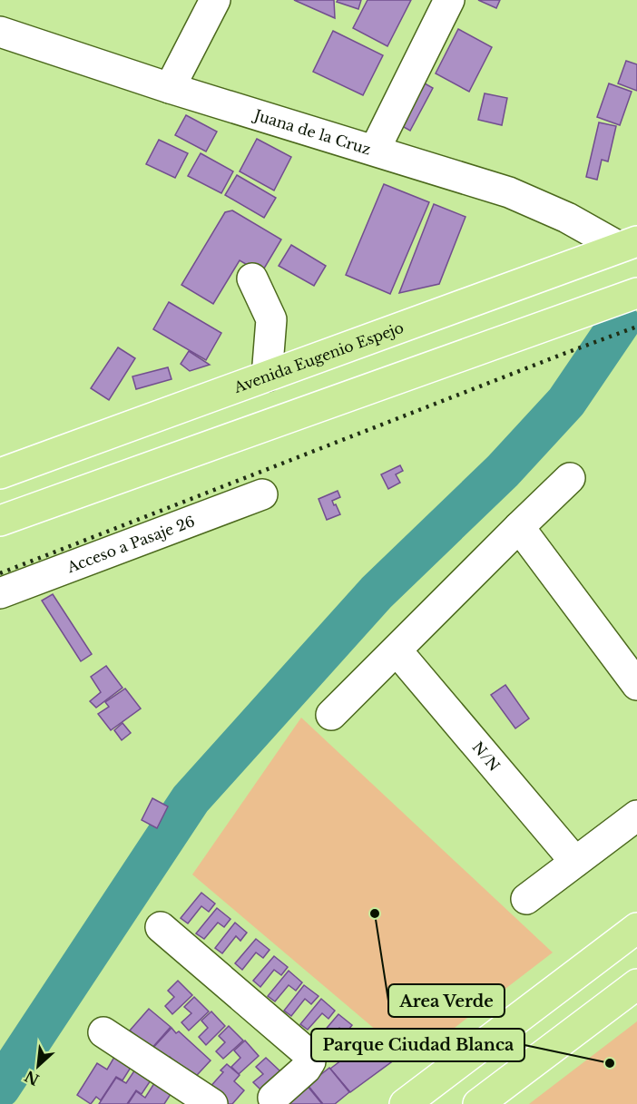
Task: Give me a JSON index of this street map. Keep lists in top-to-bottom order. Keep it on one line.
{"streets":{"main road":["Avenida Eugenio Espejo"],"street":["Juana de la Cruz","Acceso a Pasaje 26","N/N"]},"crossings":[["Juana de la Cruz","Avenida Eugenio Espejo"]],"places":["Area Verde","Parque Ciudad Blanca"],"north":"bottom left"}
